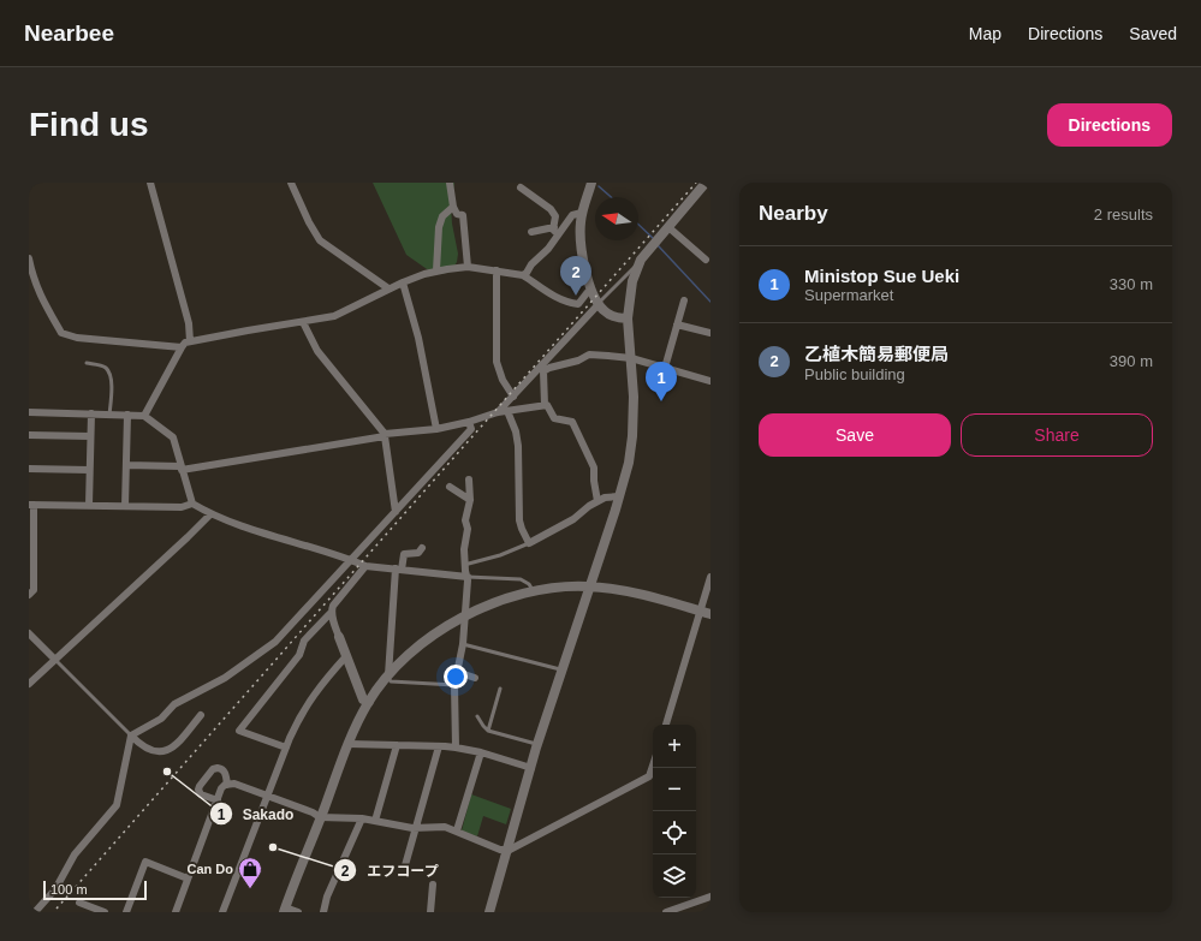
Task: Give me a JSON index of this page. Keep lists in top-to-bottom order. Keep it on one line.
{"places":{"other":["Sakado","エフコープ"],"shop":["Can Do"]},"scale_bar":"100 m","north":"left","page":{"header":"Nearbee","nav":["Map","Directions","Saved"],"buttons":["Directions",["Save","Share"]],"title":"Find us","heading":["Nearby","2 results"],"list":[{"mark":"1","name":"Ministop Sue Ueki","note":"Supermarket","value":"330 m"},{"mark":"2","name":"乙植木簡易郵便局","note":"Public building","value":"390 m"}],"pins":["2","1"],"map_buttons":["+","−"],"scale":"100 m"}}
